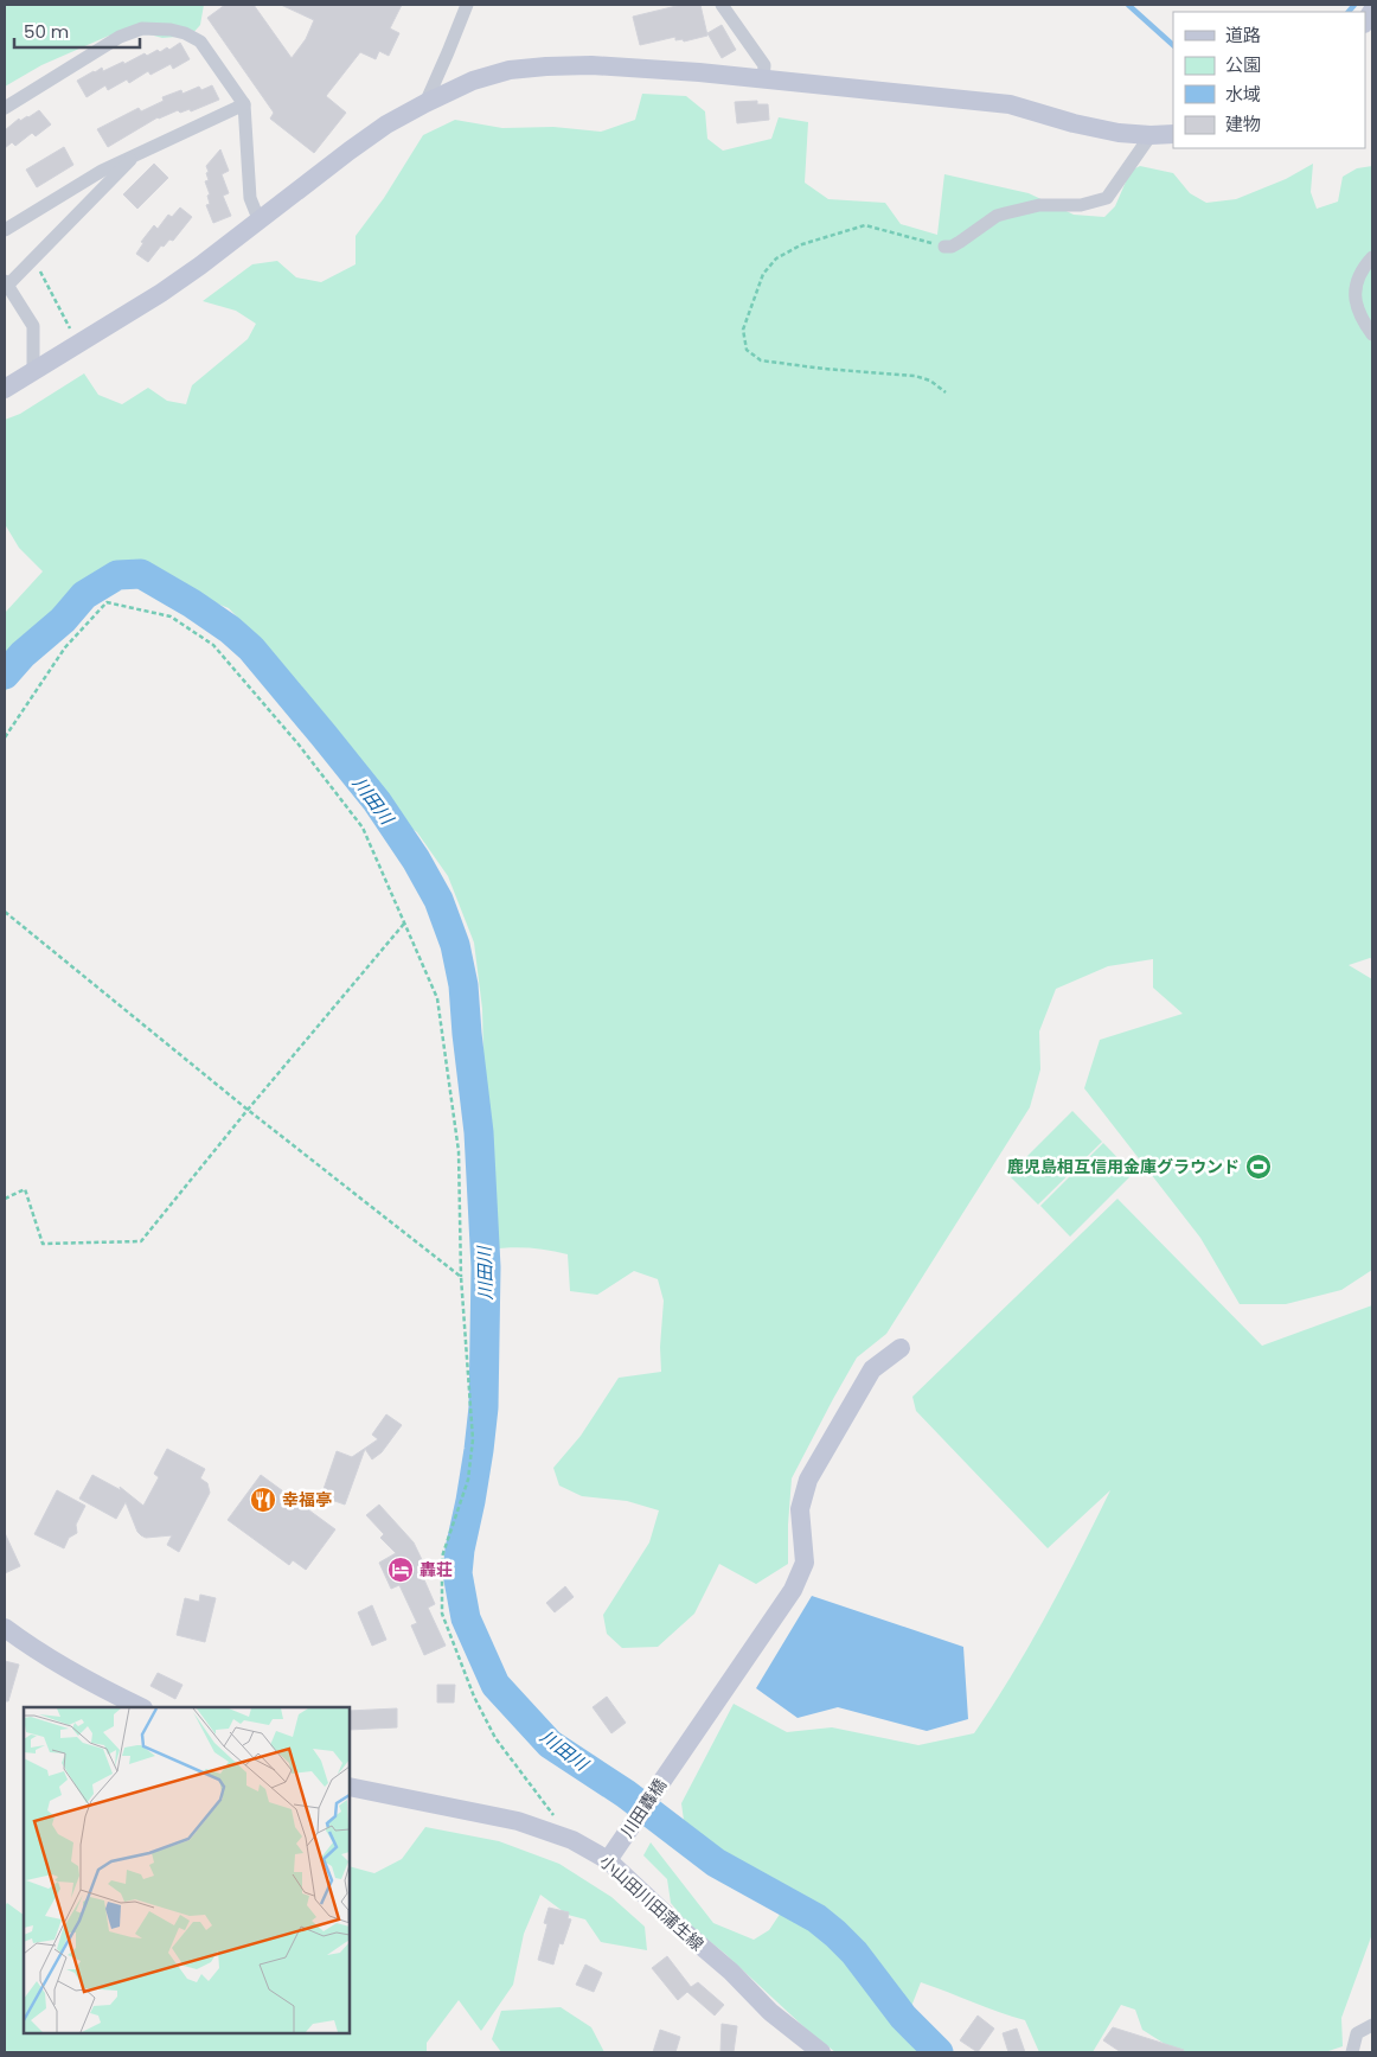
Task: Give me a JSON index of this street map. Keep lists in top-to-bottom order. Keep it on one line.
{"streets":{"street":["川田轟橋","小山田川田蒲生線"]},"crossings":[["川田轟橋","小山田川田蒲生線"]],"water":["川田川"],"places":{"sports":["鹿児島相互信用金庫グラウンド"],"restaurant":["幸福亭"],"hotel":["轟荘"]},"legend":["道路","公園","水域","建物"],"scale_bar":"50 m"}
